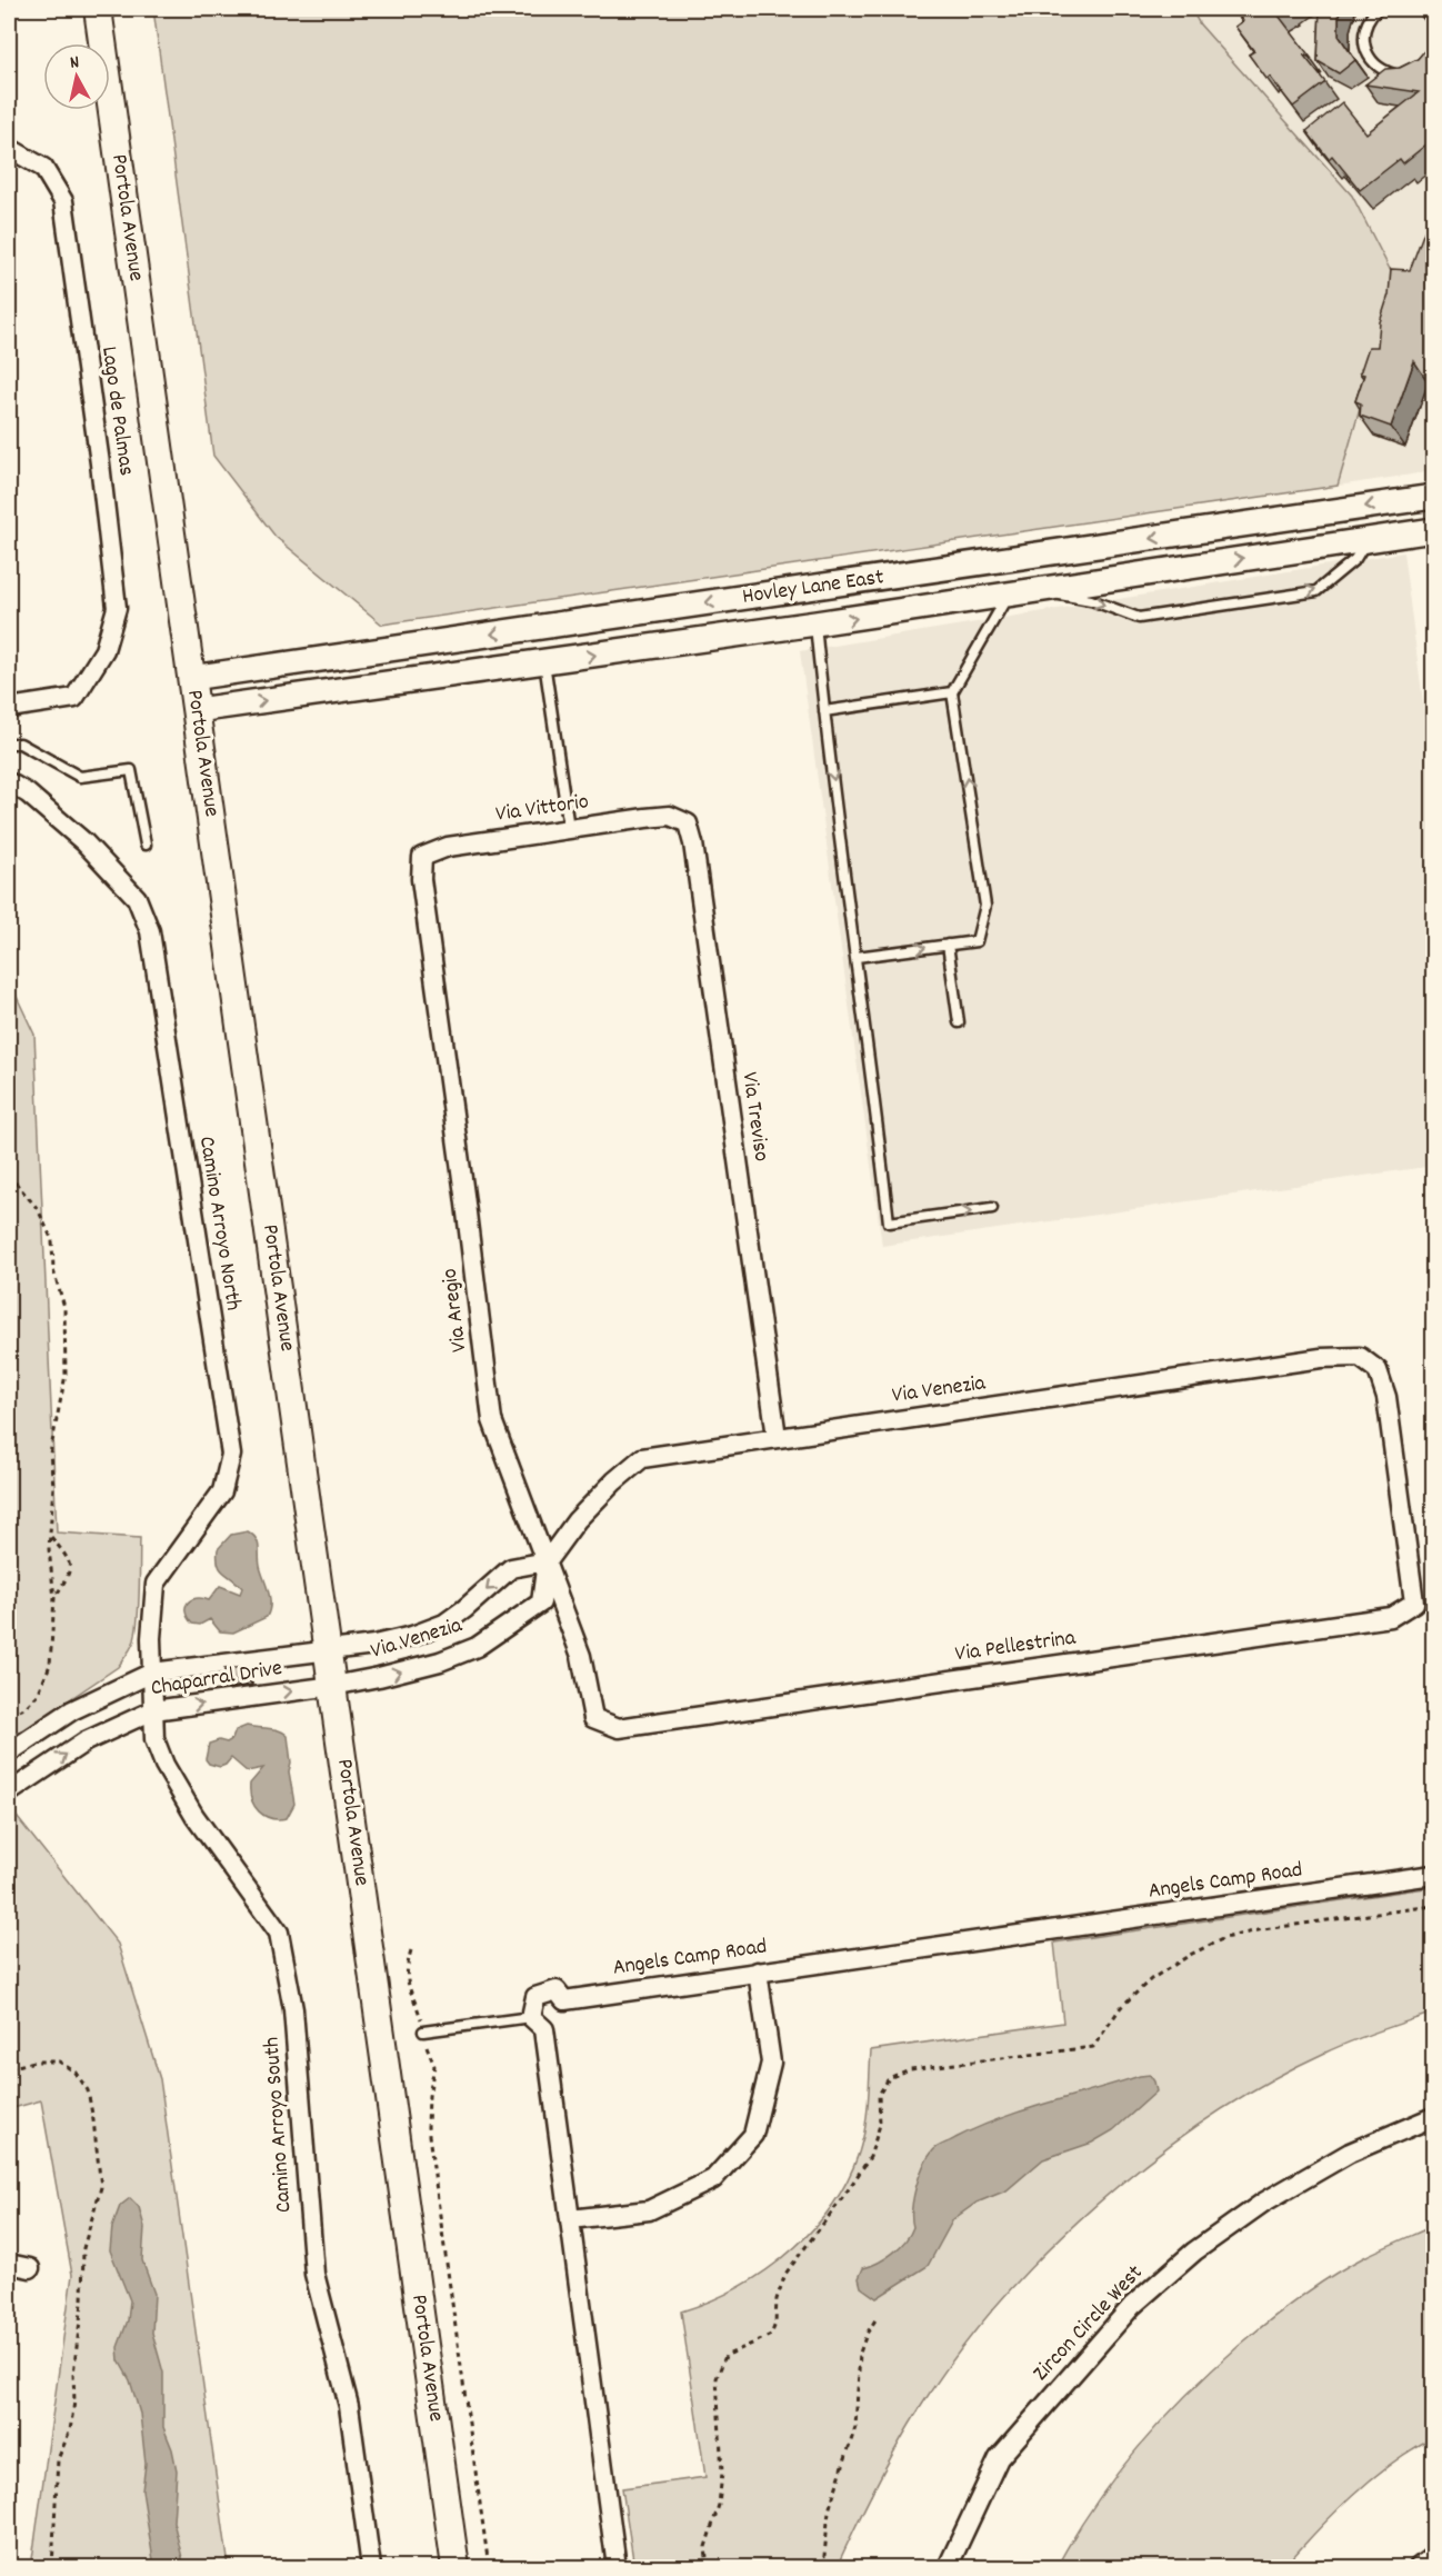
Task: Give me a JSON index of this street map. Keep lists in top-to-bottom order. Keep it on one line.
{"streets":{"main road":["Portola Avenue"],"street":["Lago de Palmas","Hovley Lane East","Via Vittorio","Via Treviso","Camino Arroyo North","Via Aregio","Via Venezia","Via Pellestrina","Chaparral Drive","Angels Camp Road","Camino Arroyo South","Zircon Circle West"]},"crossings":[["Portola Avenue","Hovley Lane East"],["Portola Avenue","Via Venezia"],["Portola Avenue","Chaparral Drive"],["Via Vittorio","Via Treviso"],["Via Vittorio","Via Aregio"],["Via Treviso","Via Venezia"],["Camino Arroyo North","Chaparral Drive"],["Camino Arroyo North","Camino Arroyo South"],["Via Aregio","Via Venezia"],["Via Aregio","Via Pellestrina"],["Via Venezia","Via Pellestrina"],["Via Venezia","Chaparral Drive"],["Chaparral Drive","Camino Arroyo South"]],"north":"top"}
